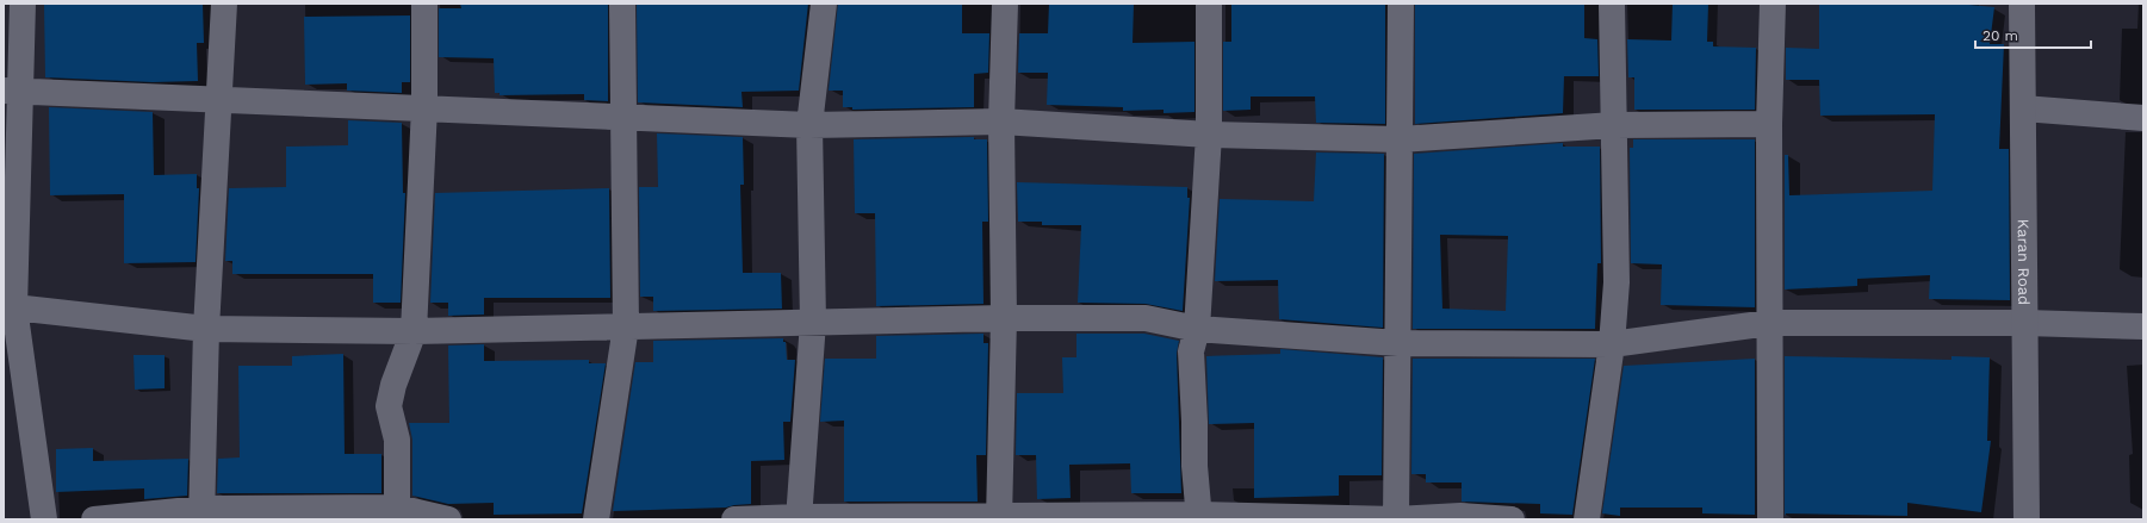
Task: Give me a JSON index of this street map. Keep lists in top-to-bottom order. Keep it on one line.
{"streets":{"street":["Karan Road"]},"scale_bar":"20 m"}
